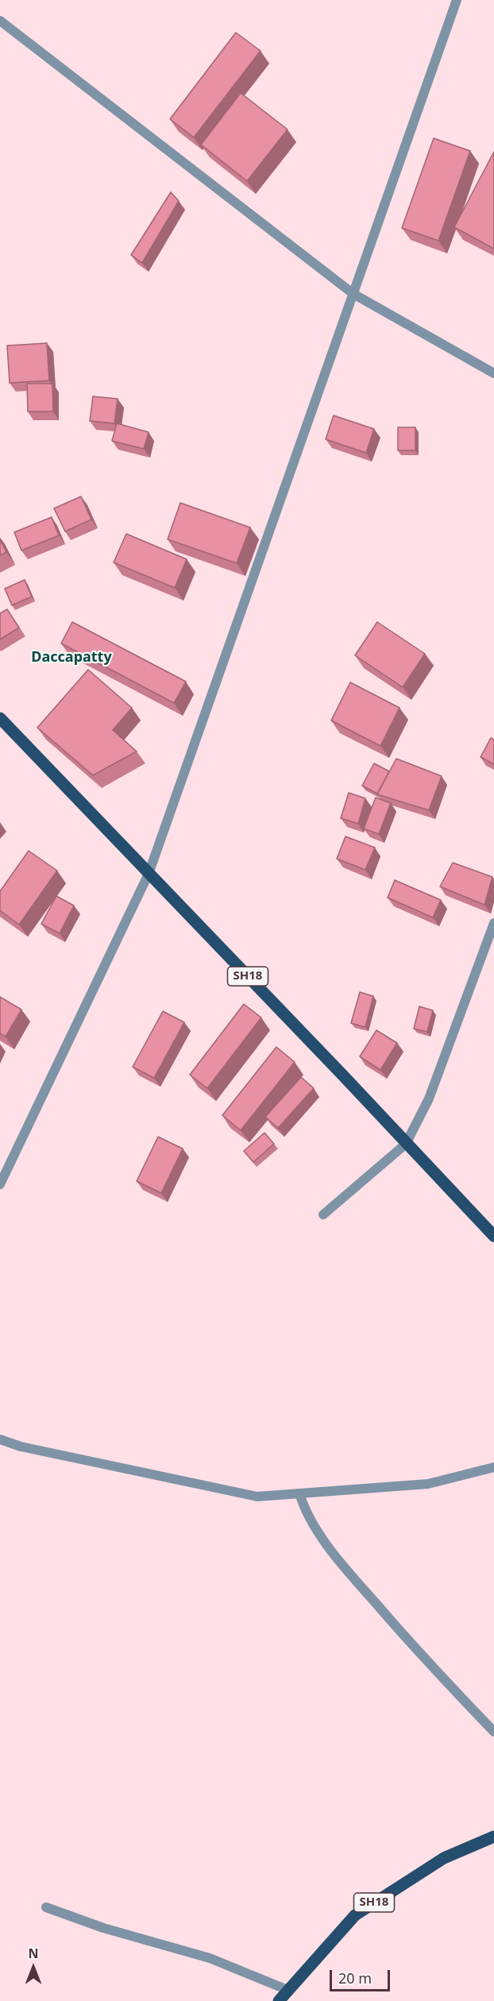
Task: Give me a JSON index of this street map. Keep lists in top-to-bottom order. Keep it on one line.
{"streets":{"main road":["SH18"]},"districts":["Daccapatty"],"scale_bar":"20 m","north":"top"}
